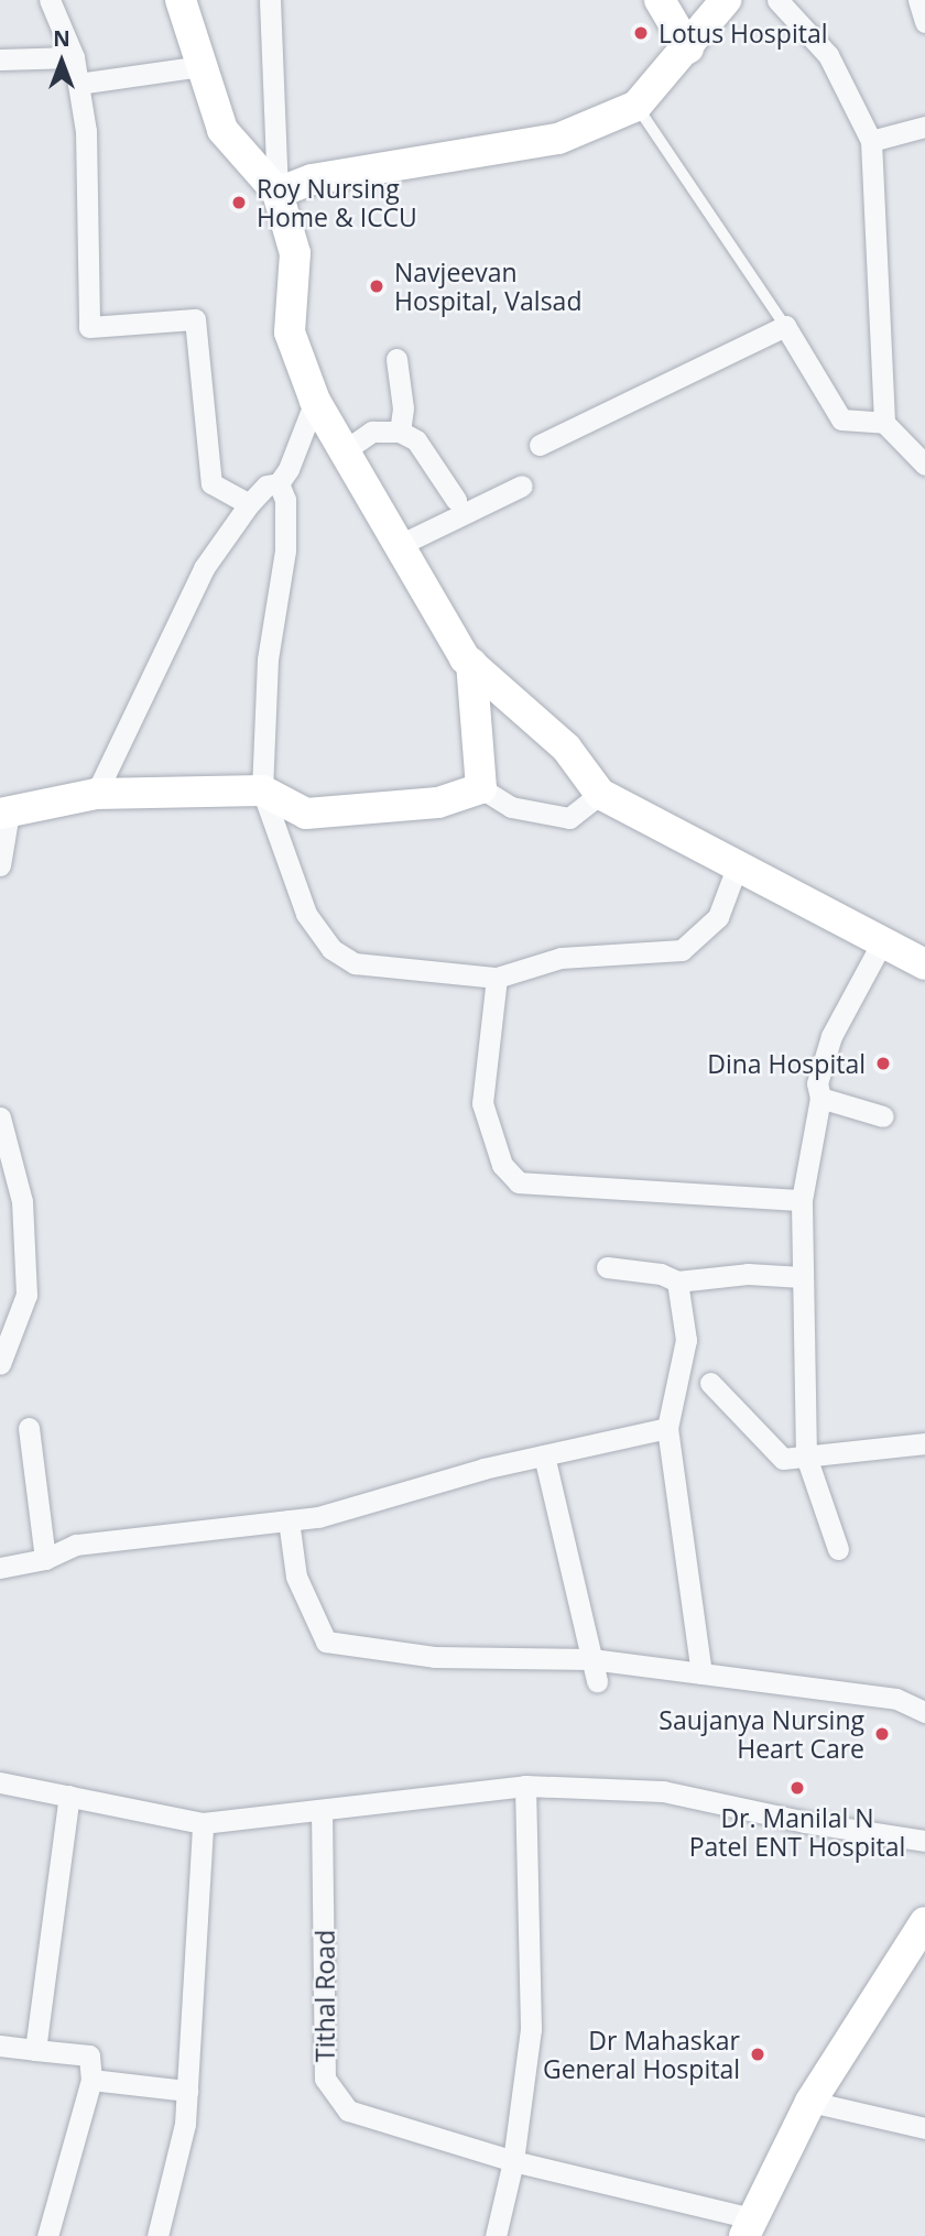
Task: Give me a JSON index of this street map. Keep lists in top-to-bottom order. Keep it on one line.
{"streets":{"street":["Tithal Road"]},"places":["Lotus Hospital","Roy Nursing Home & ICCU","Navjeevan Hospital, Valsad","Dina Hospital","Saujanya Nursing Heart Care","Dr. Manilal N Patel ENT Hospital","Dr Mahaskar General Hospital"],"north":"top"}
